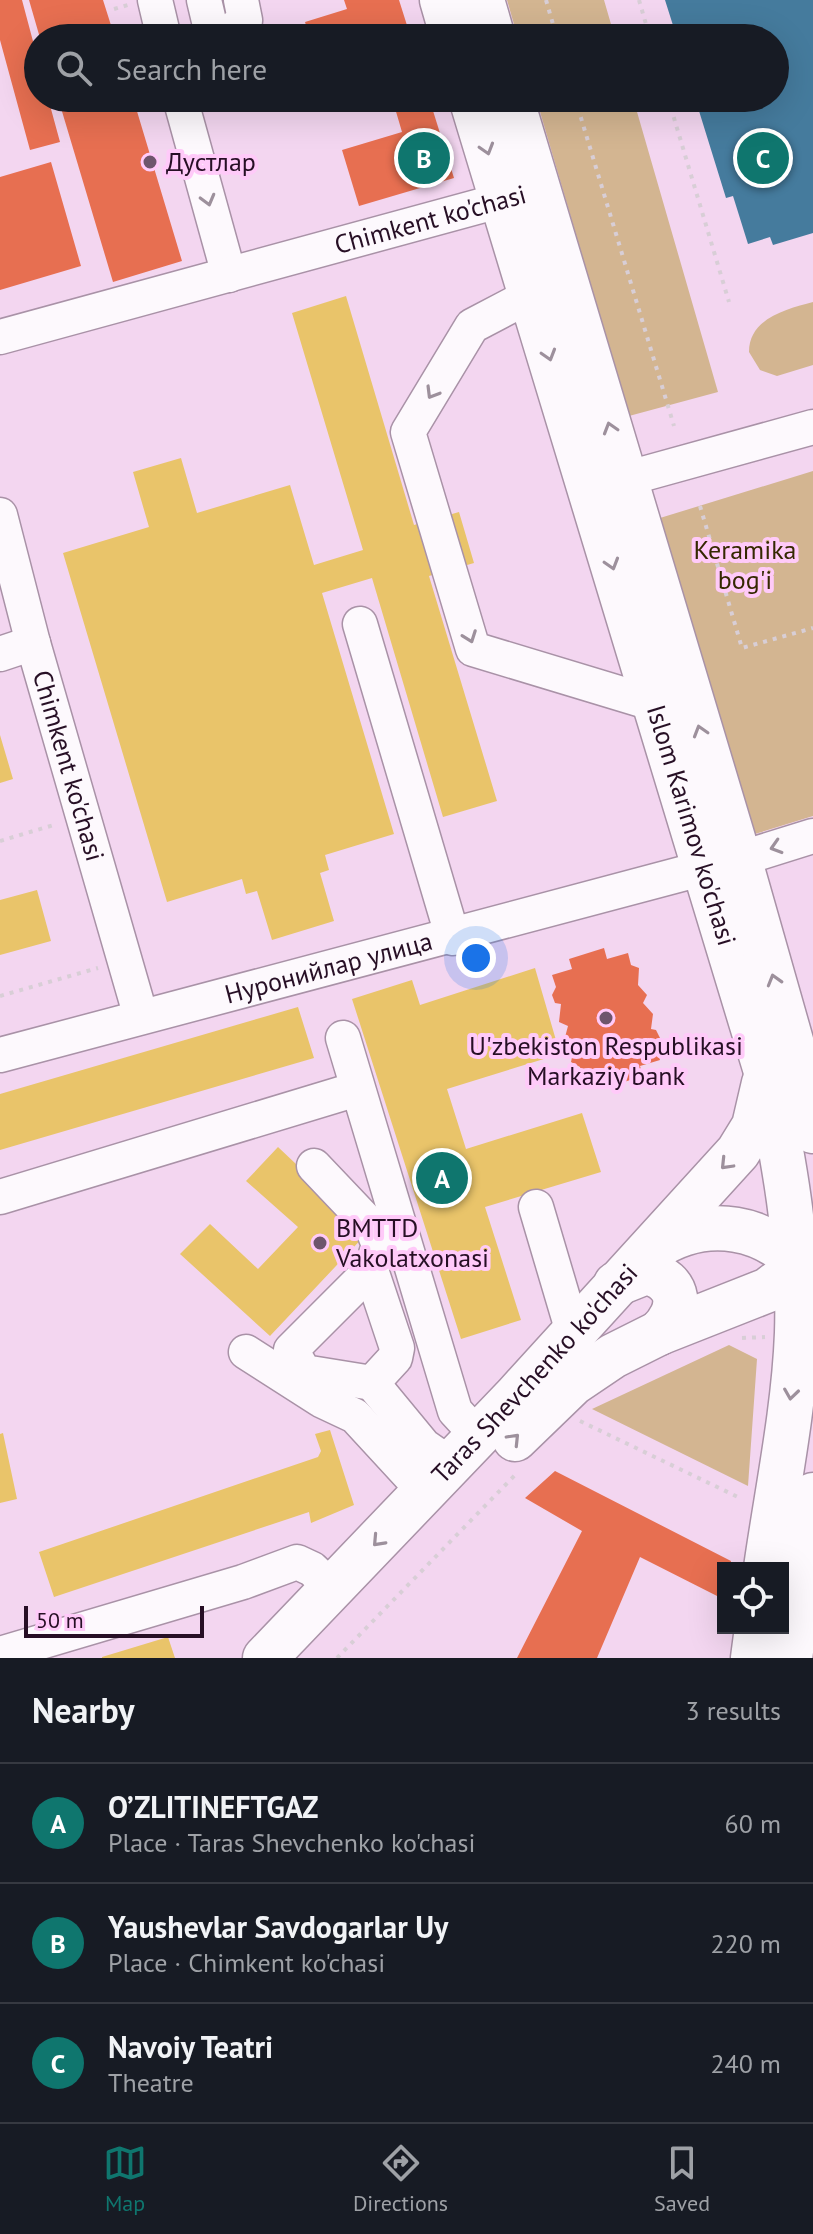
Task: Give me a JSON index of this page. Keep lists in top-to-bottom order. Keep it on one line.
{"streets":{"main road":["Islom Karimov ko'chasi","Taras Shevchenko ko'chasi"],"street":["Chimkent ko'chasi","Нуронийлар улица"]},"crossings":[["Chimkent ko'chasi","Islom Karimov ko'chasi"],["Chimkent ko'chasi","Нуронийлар улица"],["Islom Karimov ko'chasi","Нуронийлар улица"],["Islom Karimov ko'chasi","Taras Shevchenko ko'chasi"]],"parks":["Keramika bog'i"],"places":["Дустлар","U'zbekiston Respublikasi Markaziy bank","BMTTD Vakolatxonasi"],"scale_bar":"50 m","page":{"search":"Search here","pins":["B","C","A"],"scale":"50 m","heading":["Nearby","3 results"],"list":[{"mark":"A","name":"O’ZLITINEFTGAZ","note":"Place · Taras Shevchenko ko'chasi","value":"60 m"},{"mark":"B","name":"Yaushevlar Savdogarlar Uy","note":"Place · Chimkent ko'chasi","value":"220 m"},{"mark":"C","name":"Navoiy Teatri","note":"Theatre","value":"240 m"}],"nav":["Map","Directions","Saved"]}}
